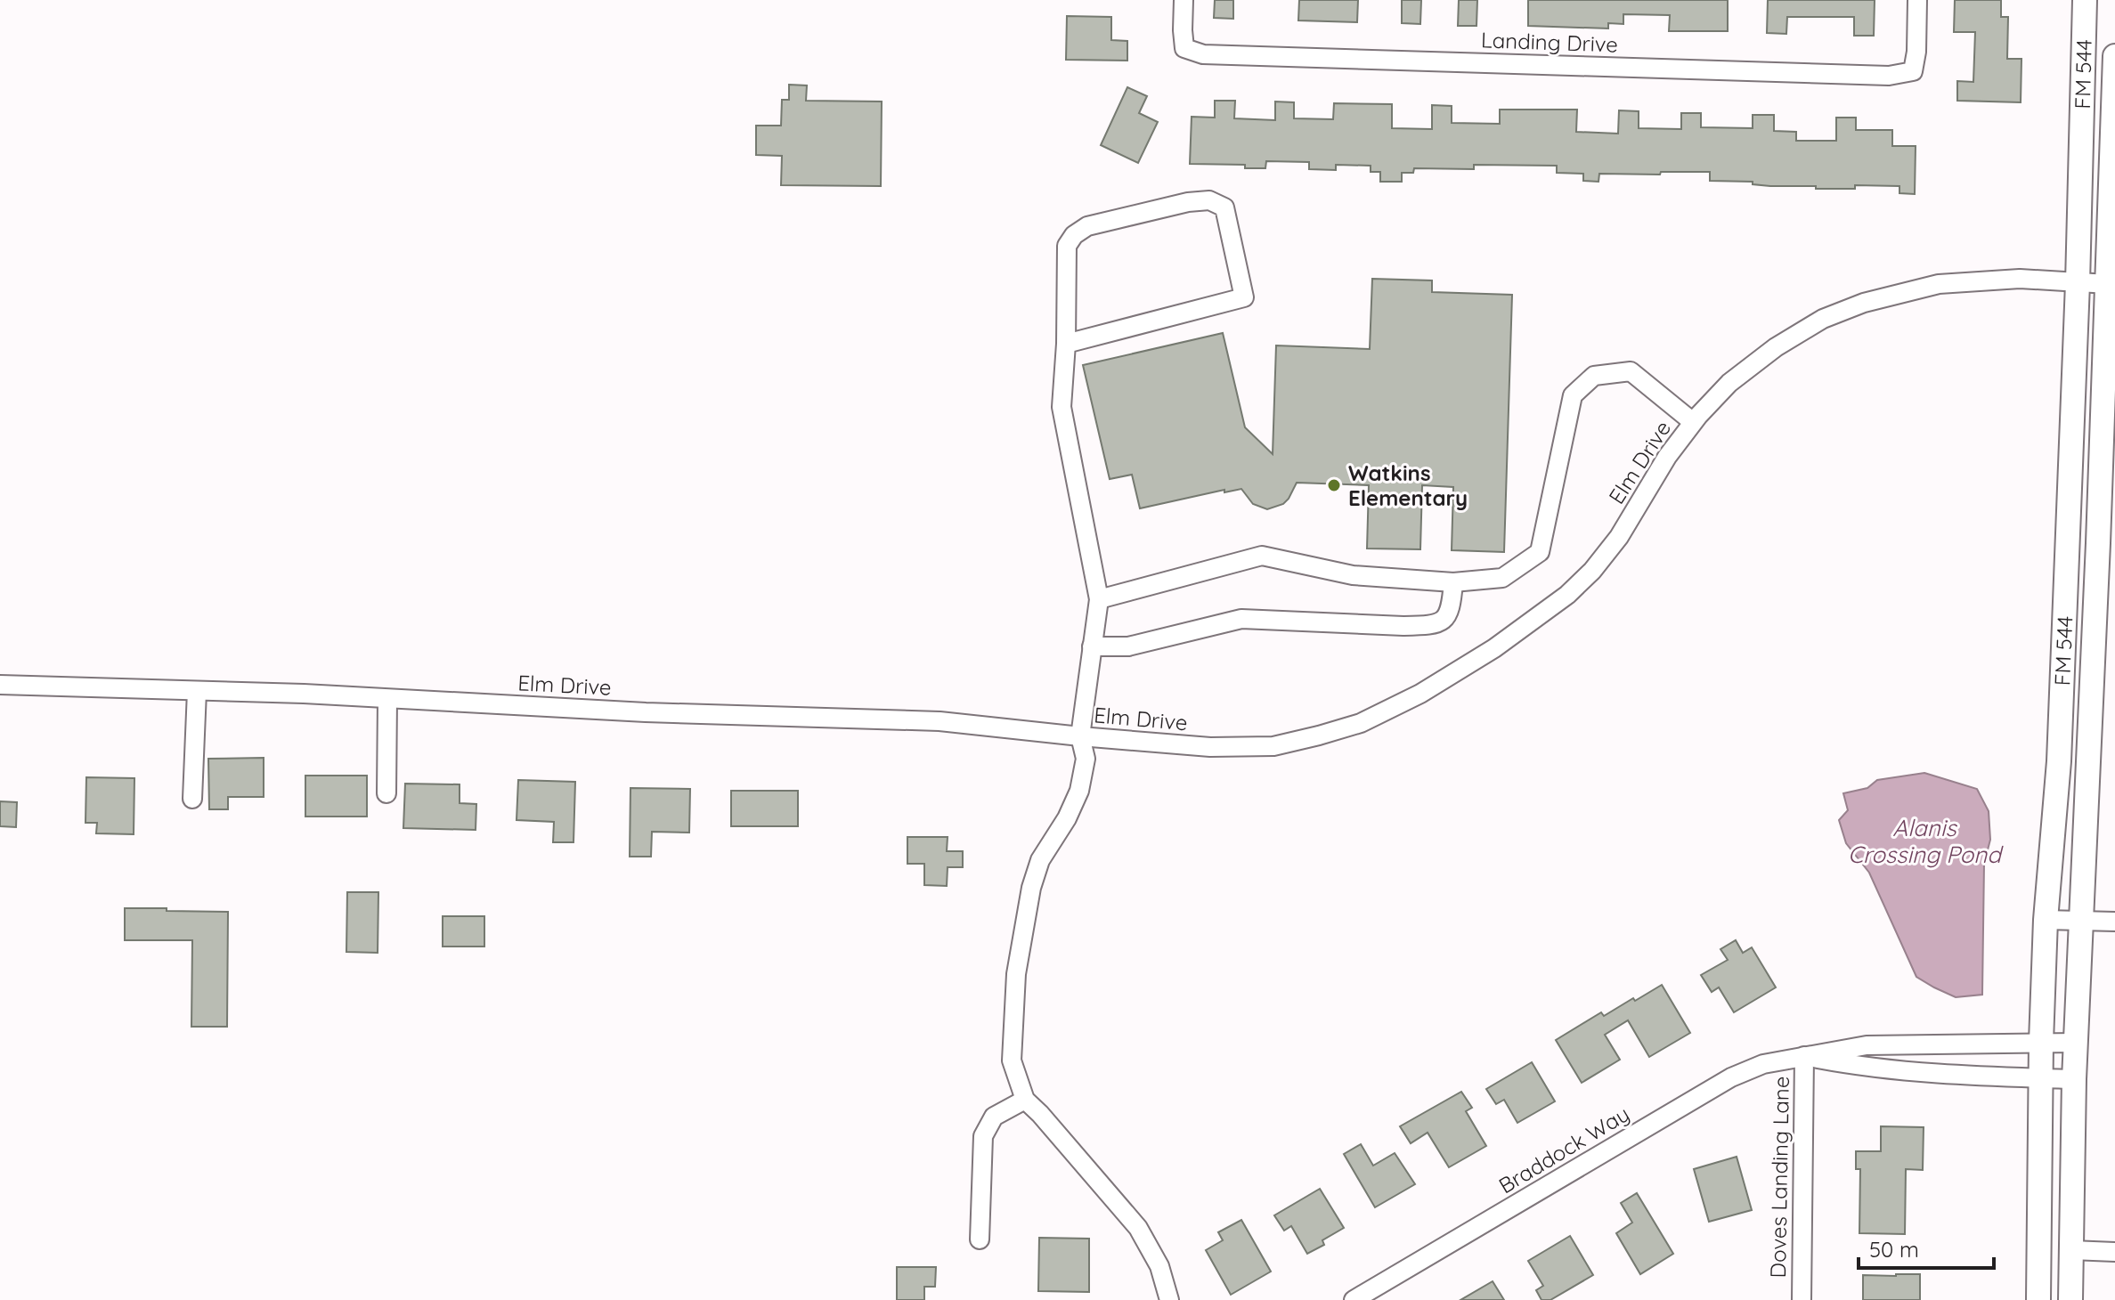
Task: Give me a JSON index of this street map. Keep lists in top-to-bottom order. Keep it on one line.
{"streets":{"main road":["FM 544"],"street":["Landing Drive","Elm Drive","Braddock Way","Doves Landing Lane"]},"crossings":[["FM 544","Elm Drive"],["FM 544","Braddock Way"],["Braddock Way","Doves Landing Lane"]],"water":["Alanis Crossing Pond"],"places":["Watkins Elementary"],"scale_bar":"50 m"}
